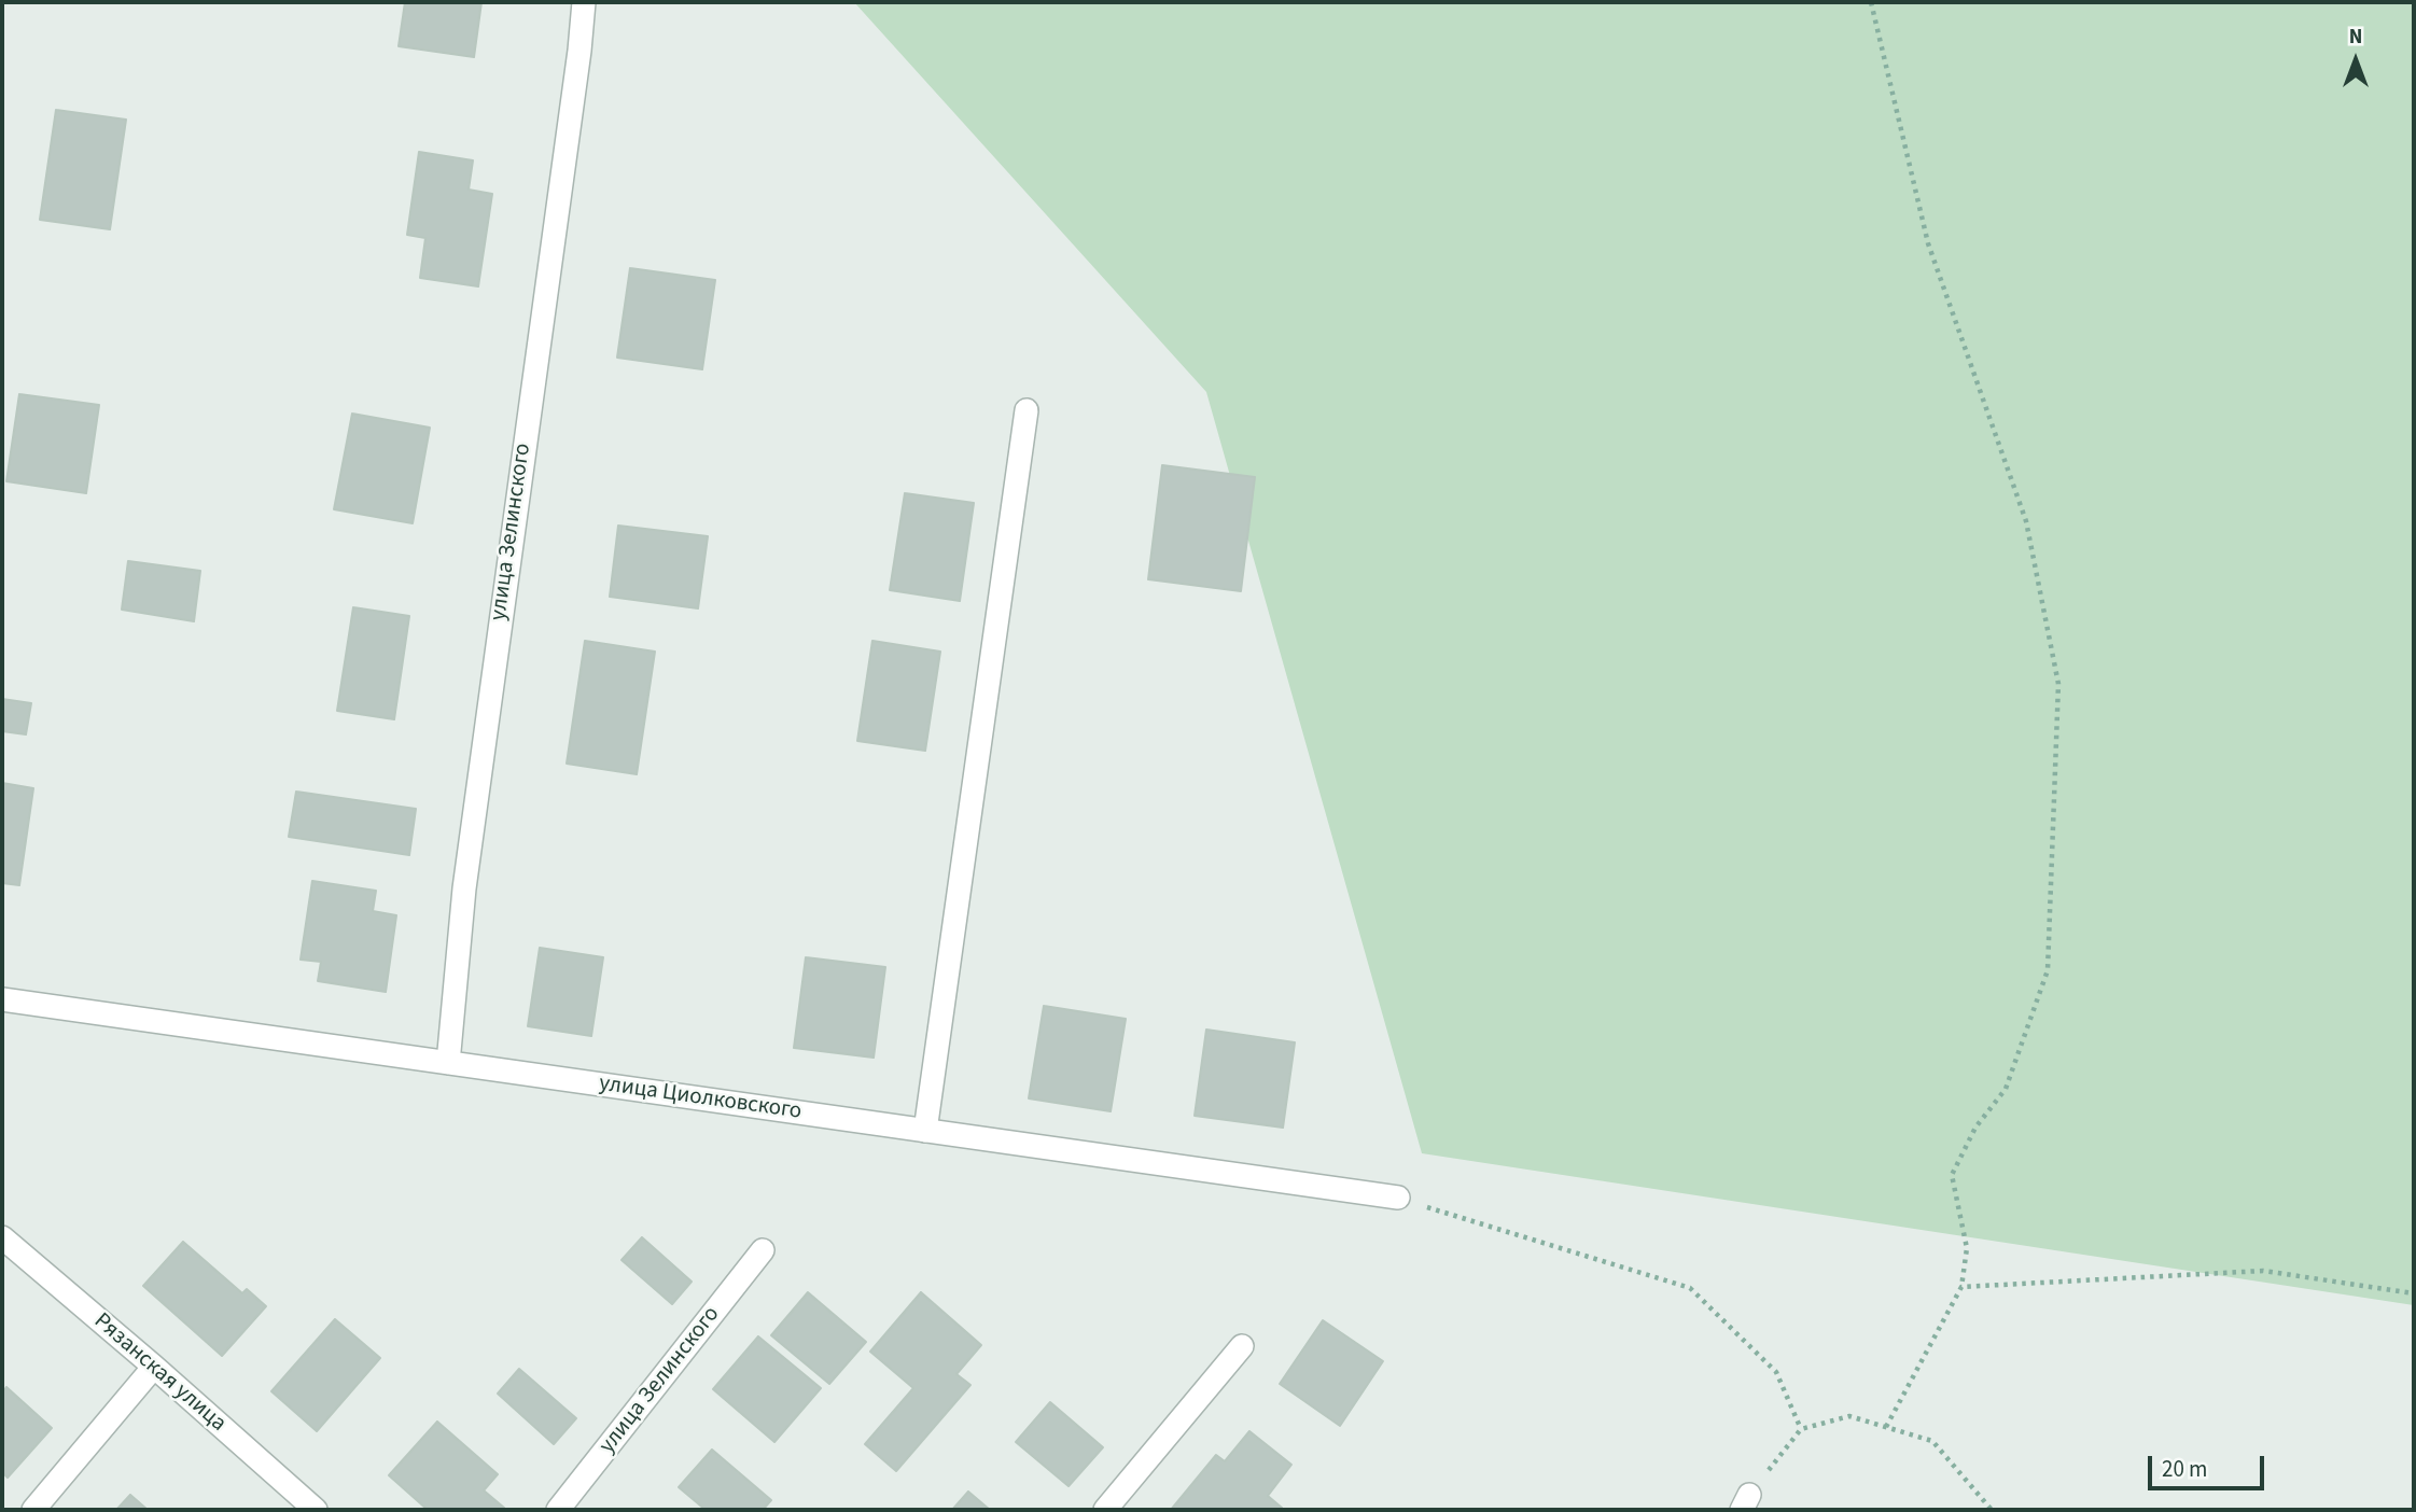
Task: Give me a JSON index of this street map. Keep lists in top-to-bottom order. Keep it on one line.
{"streets":{"street":["улица Зелинского","улица Циолковского","Рязанская улица"]},"crossings":[["улица Зелинского","улица Циолковского"]],"scale_bar":"20 m","north":"top"}
